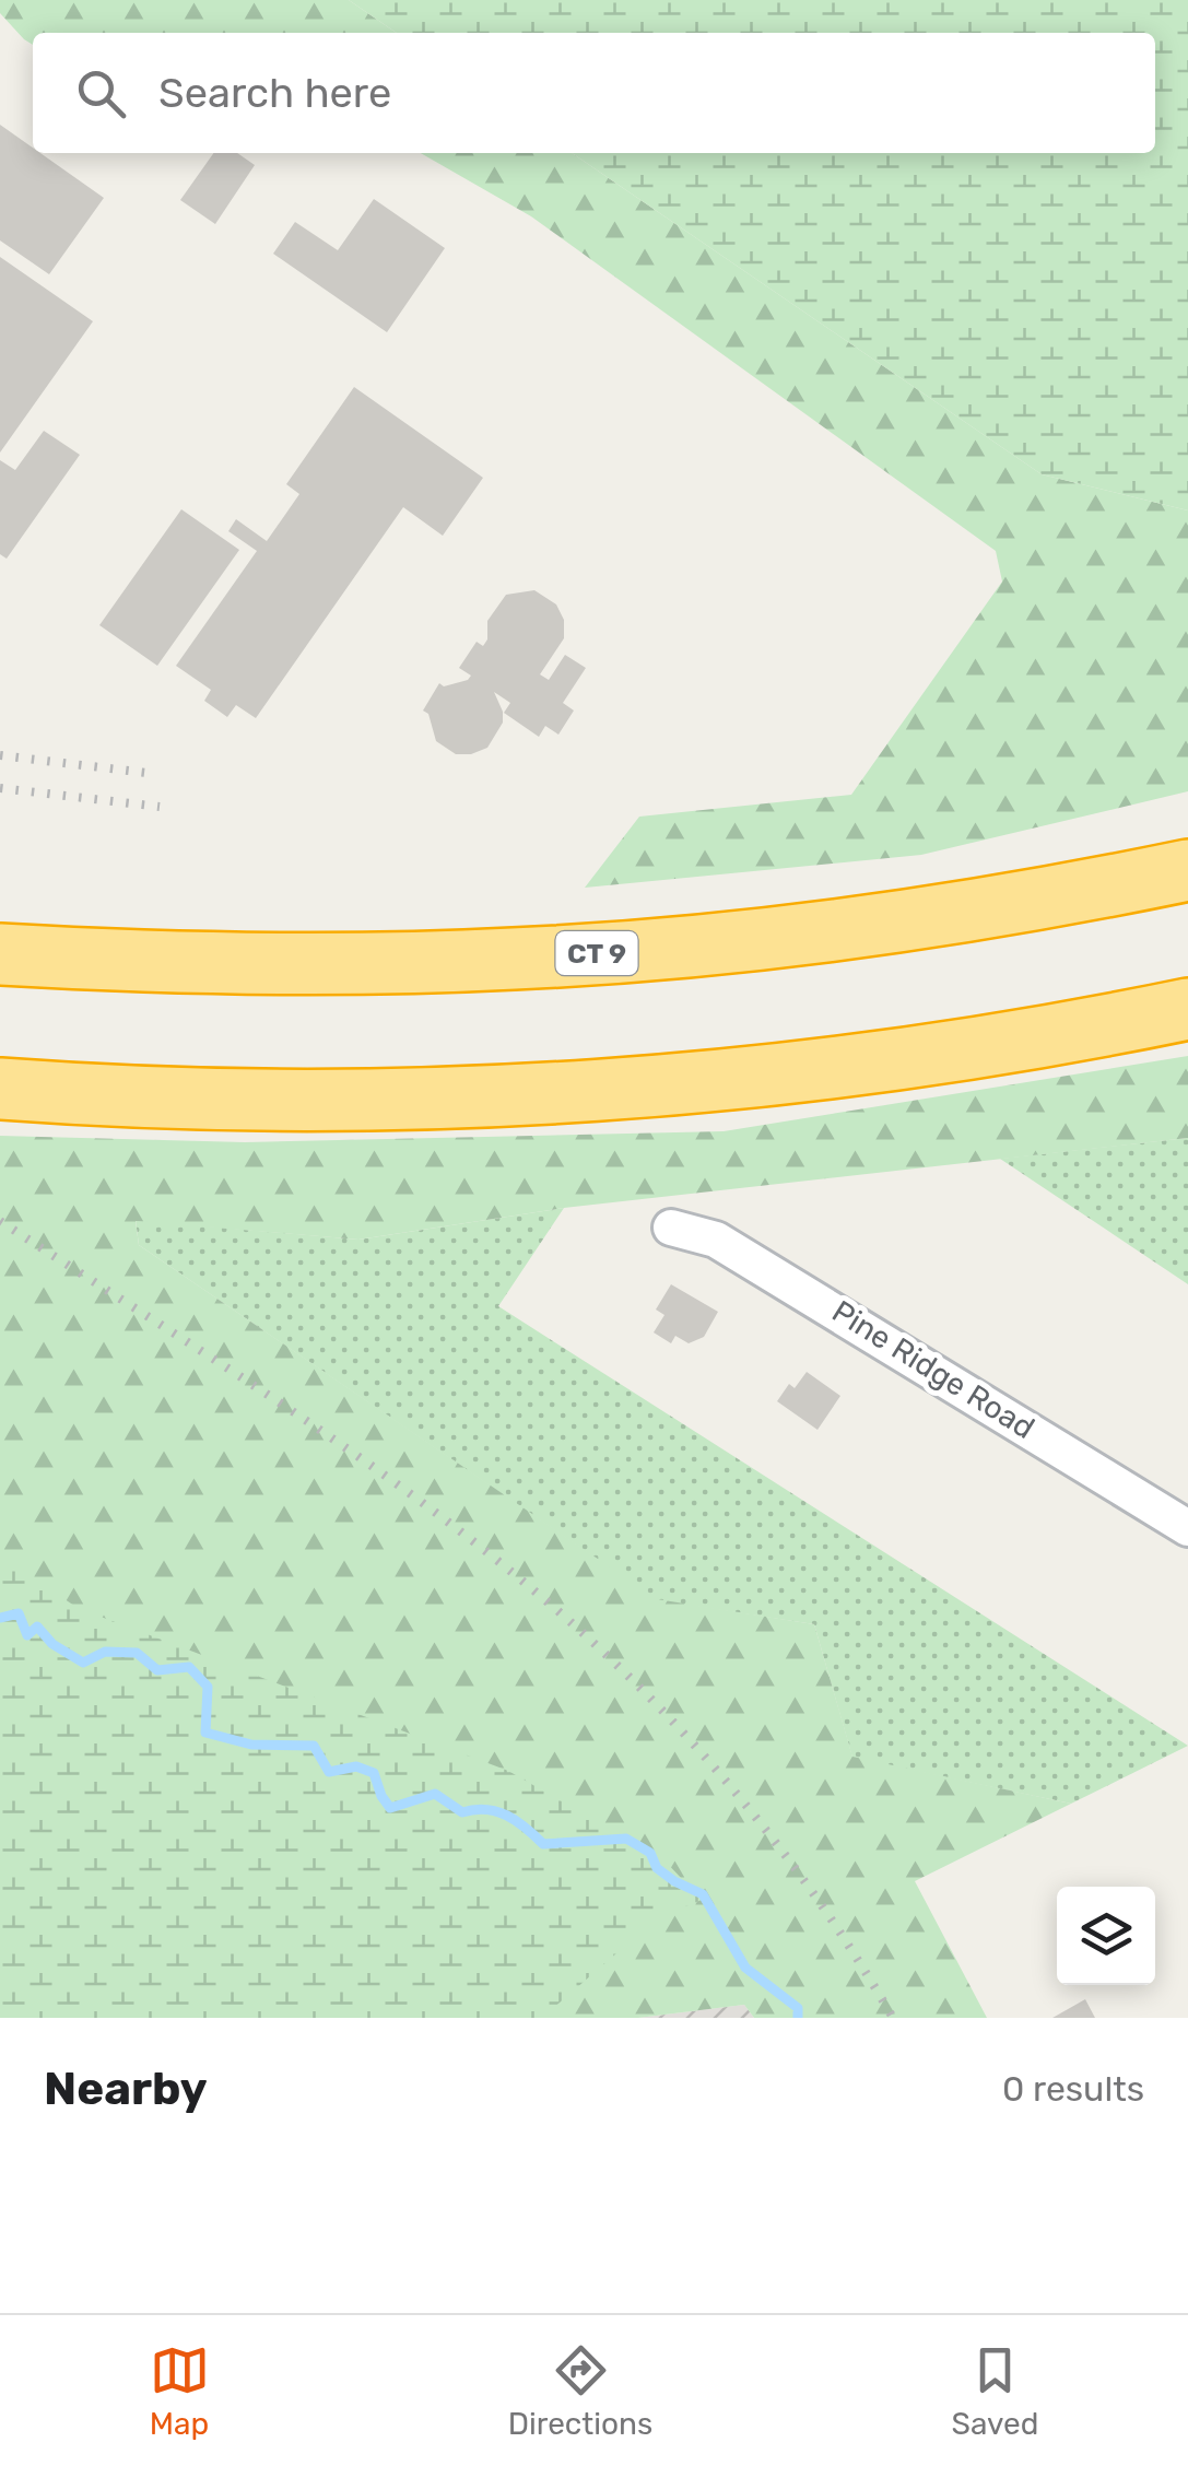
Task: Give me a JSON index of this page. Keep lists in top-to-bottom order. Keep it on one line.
{"streets":{"highway":["CT 9"],"street":["Pine Ridge Road"]},"page":{"search":"Search here","heading":["Nearby","0 results"],"nav":["Map","Directions","Saved"]}}
